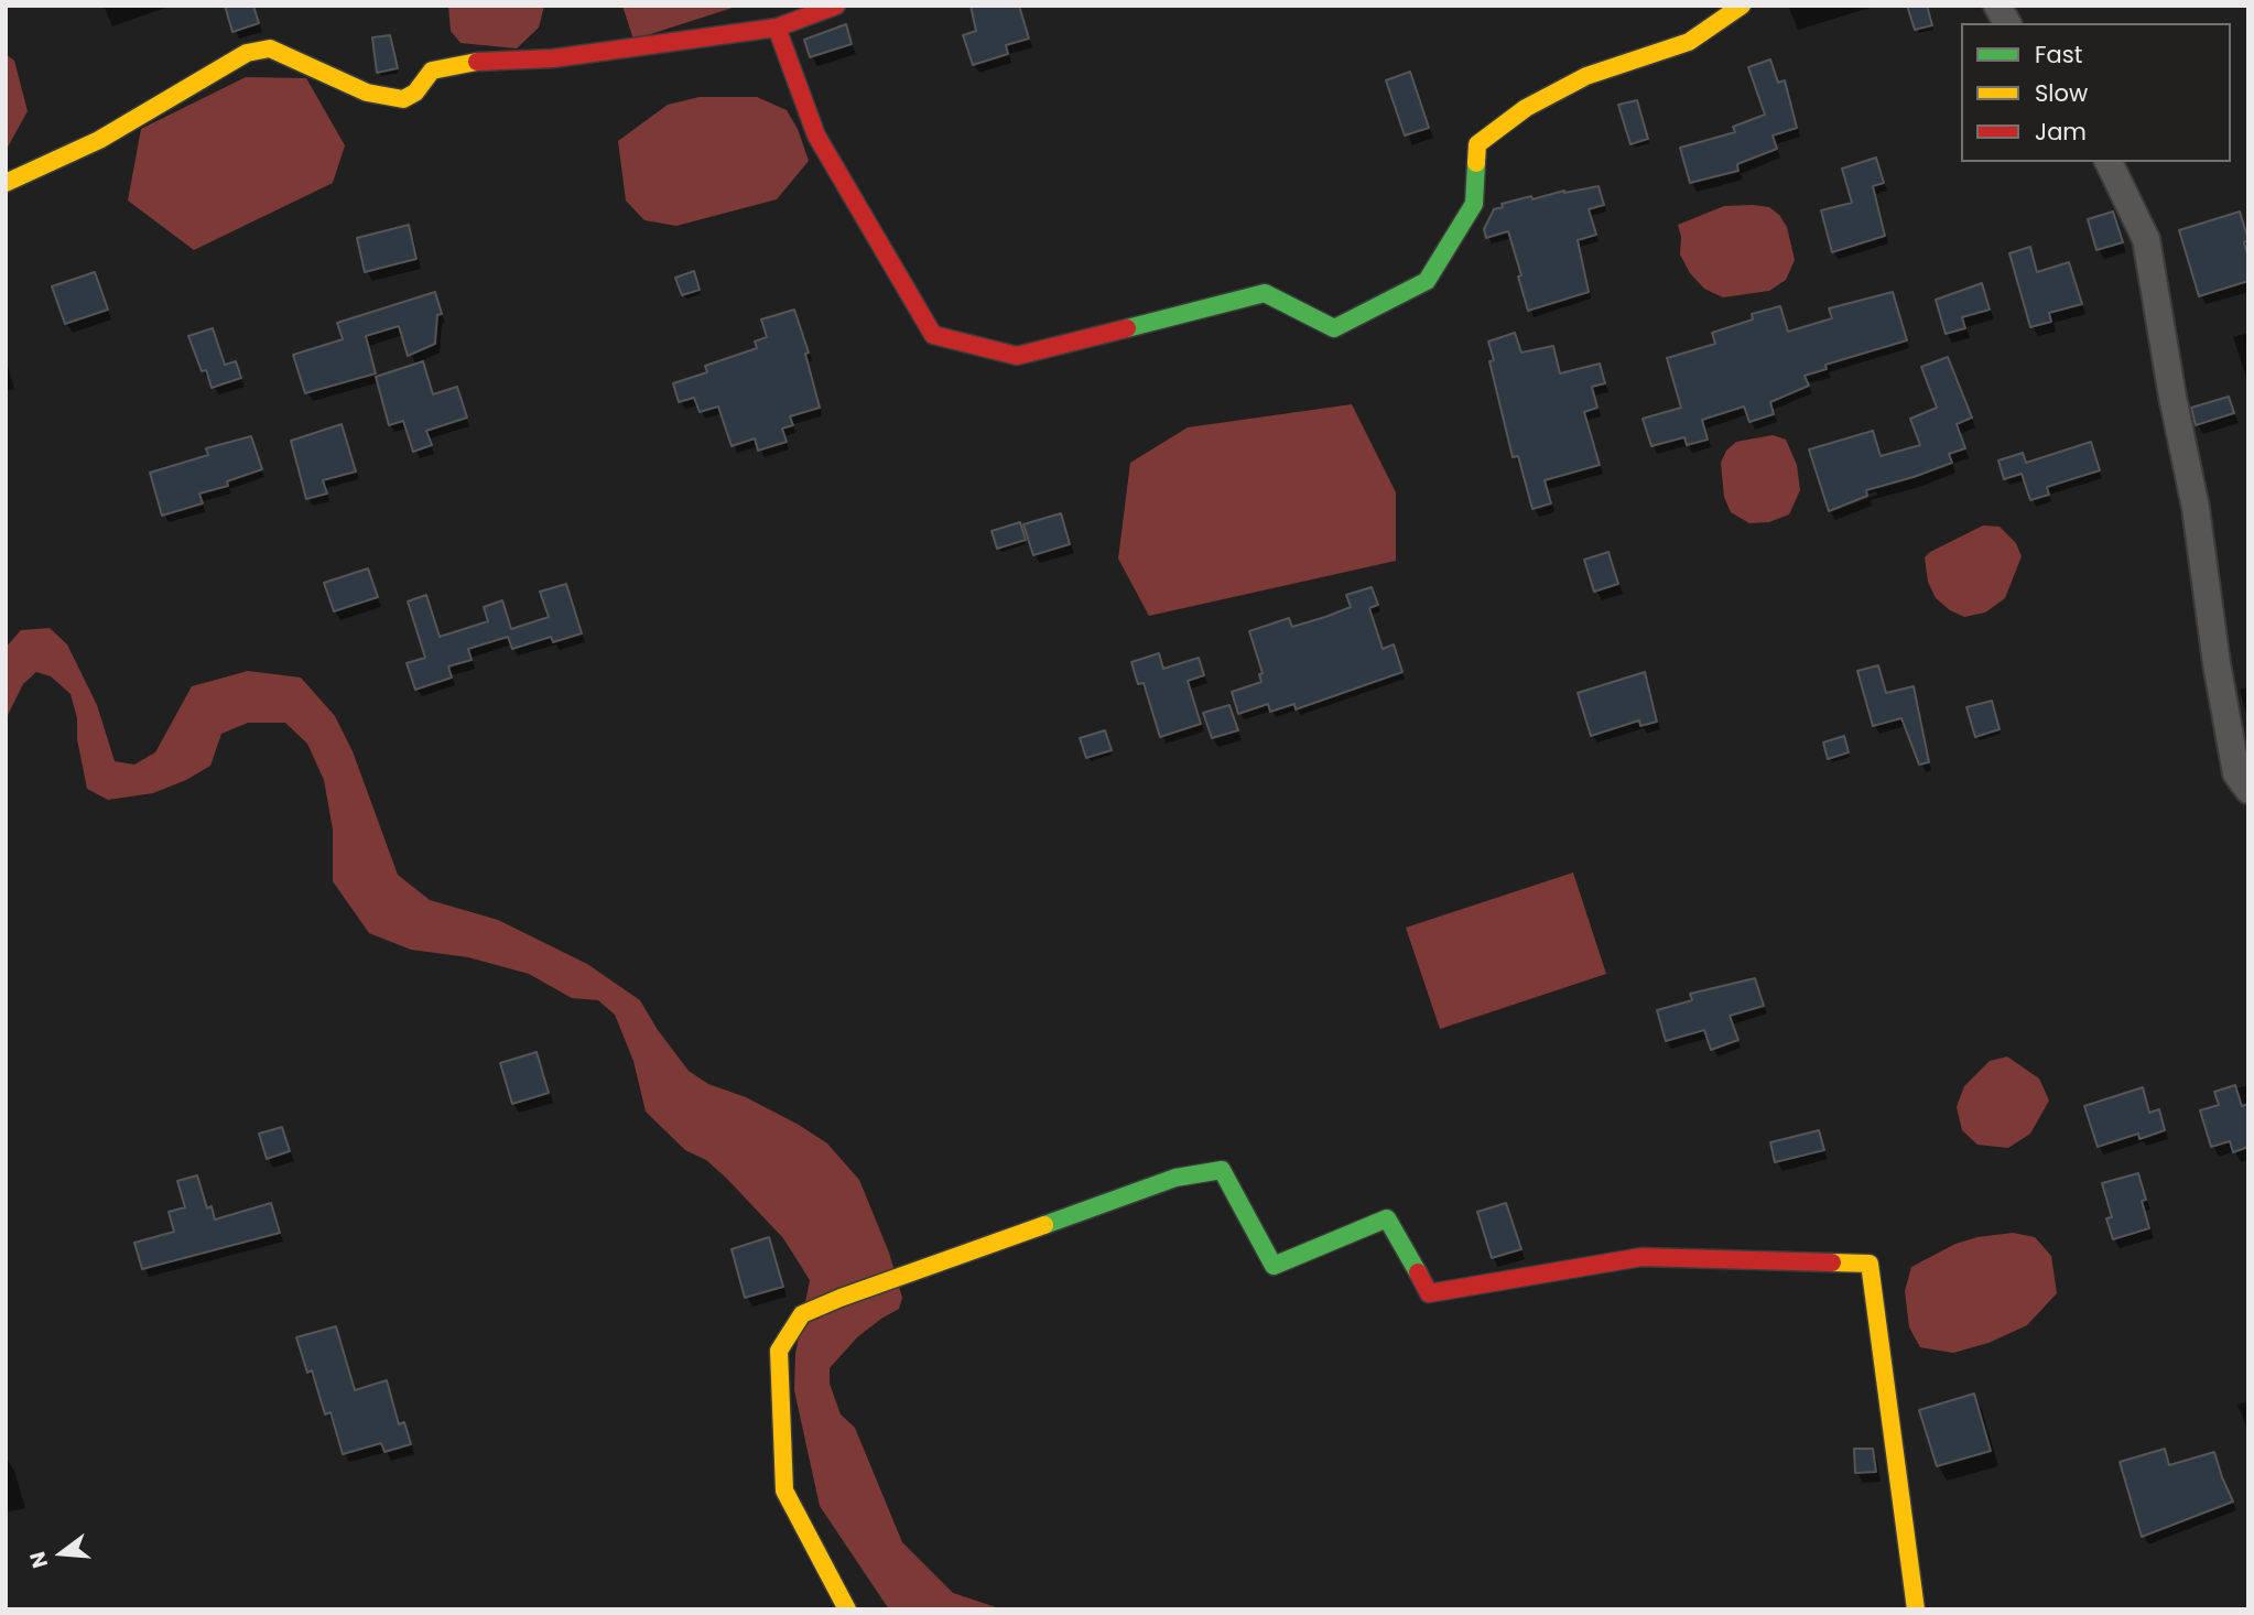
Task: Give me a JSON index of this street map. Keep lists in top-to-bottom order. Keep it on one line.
{"legend":["Fast","Slow","Jam"],"north":"left"}
